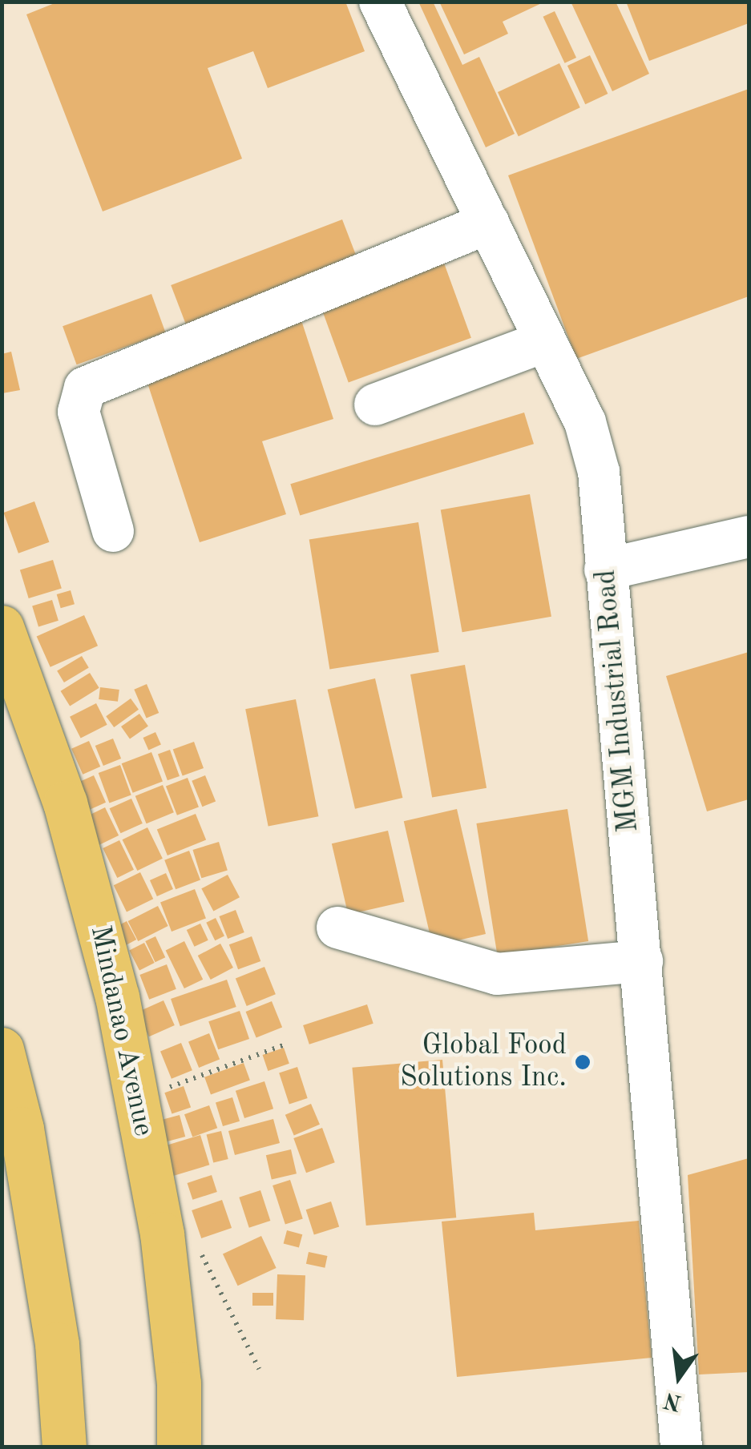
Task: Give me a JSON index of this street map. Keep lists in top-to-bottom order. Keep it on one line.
{"streets":{"main road":["Mindanao Avenue"],"lane":["MGM Industrial Road"]},"places":["Global Food Solutions Inc."],"north":"bottom"}
